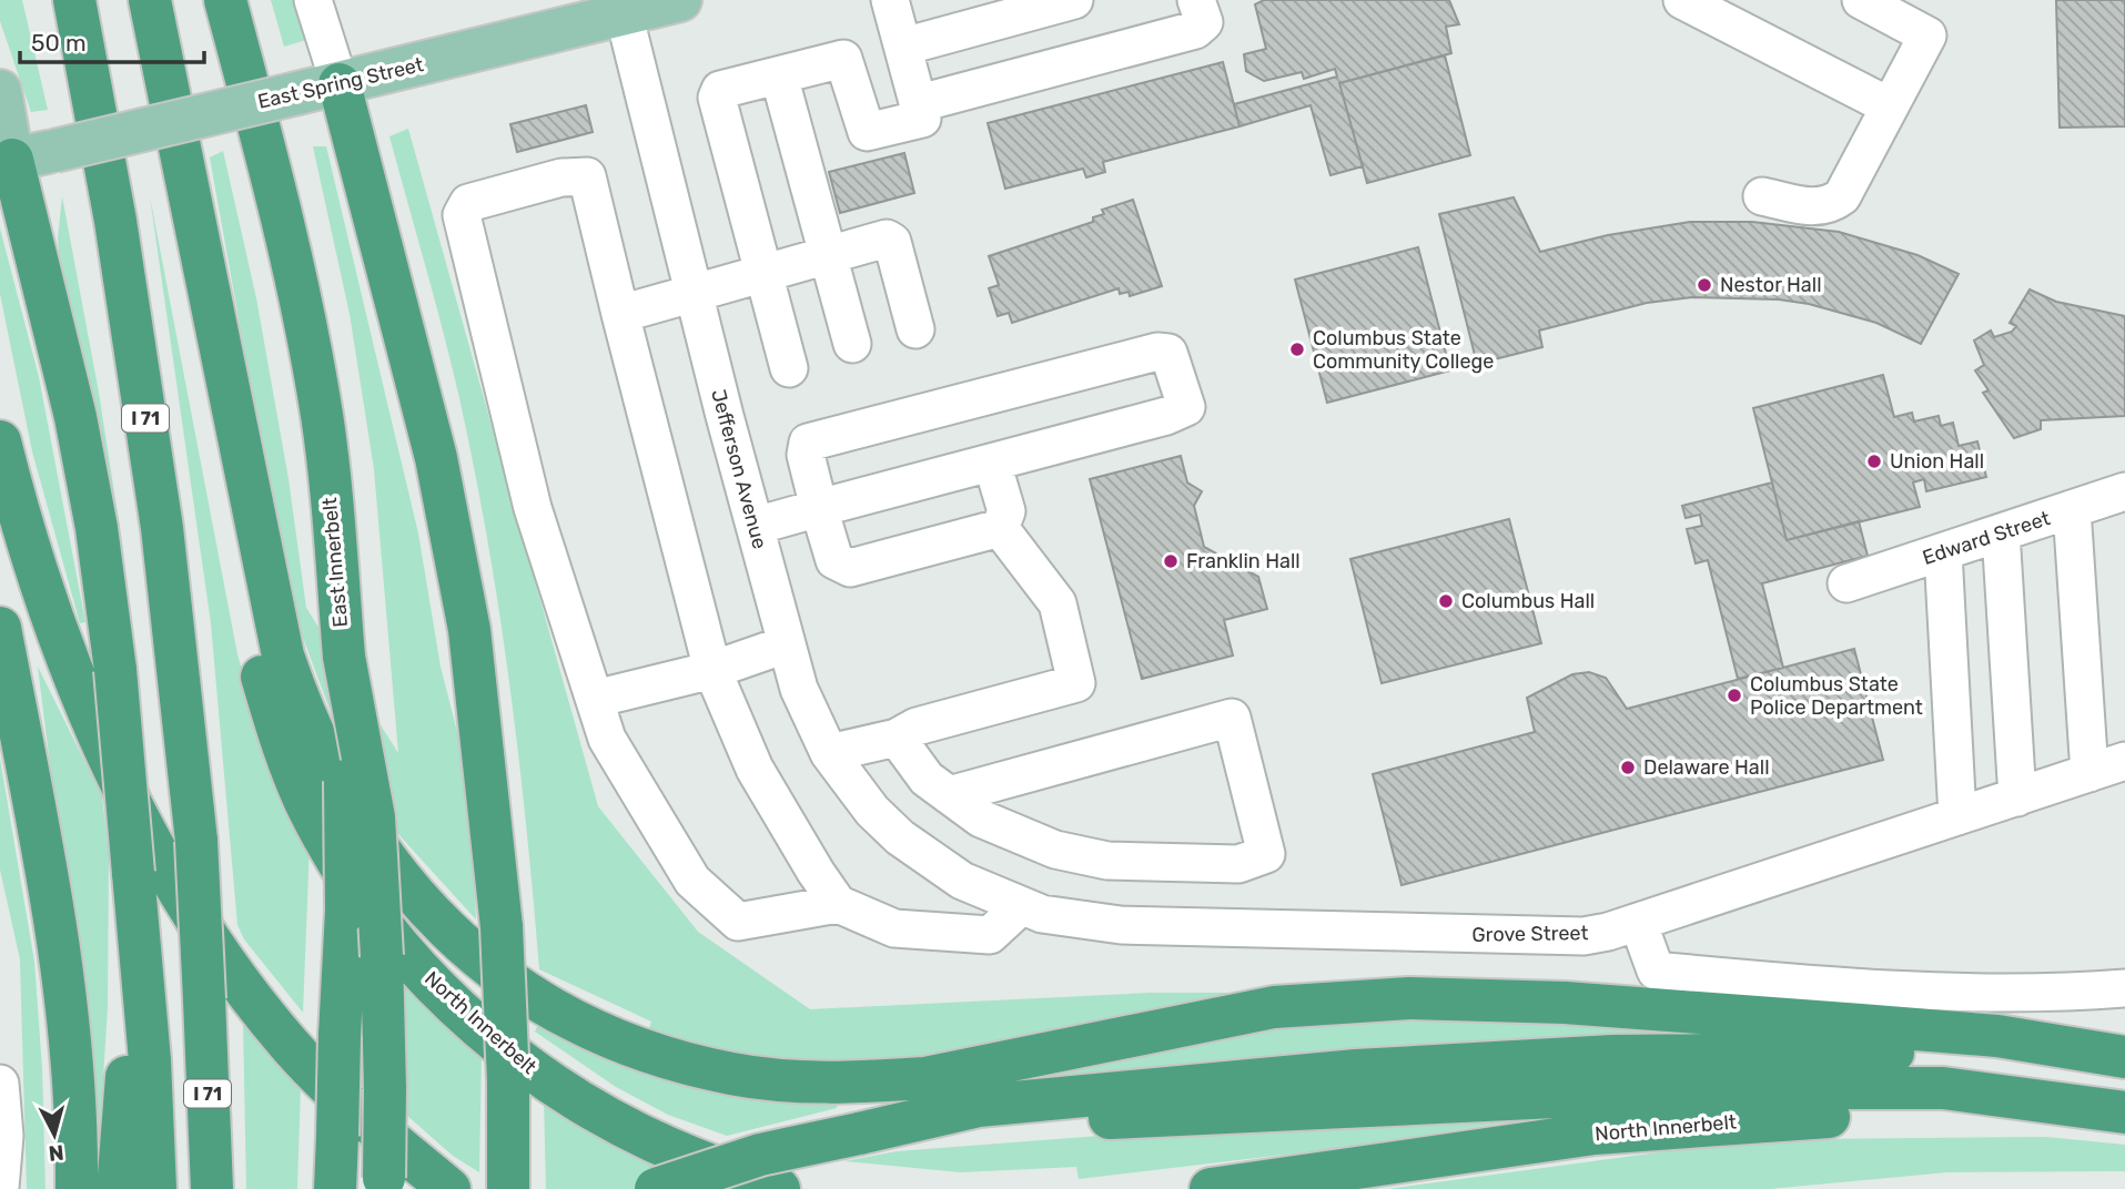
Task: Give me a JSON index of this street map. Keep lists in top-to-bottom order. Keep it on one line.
{"streets":{"highway":["I 71","East Innerbelt","North Innerbelt"],"main road":["East Spring Street"],"street":["Jefferson Avenue","Edward Street","Grove Street"]},"crossings":[["East Spring Street","Jefferson Avenue"],["Jefferson Avenue","Grove Street"],["East Innerbelt","North Innerbelt"]],"places":["Nestor Hall","Columbus State Community College","Union Hall","Franklin Hall","Columbus Hall","Columbus State Police Department","Delaware Hall"],"scale_bar":"50 m","north":"bottom"}
